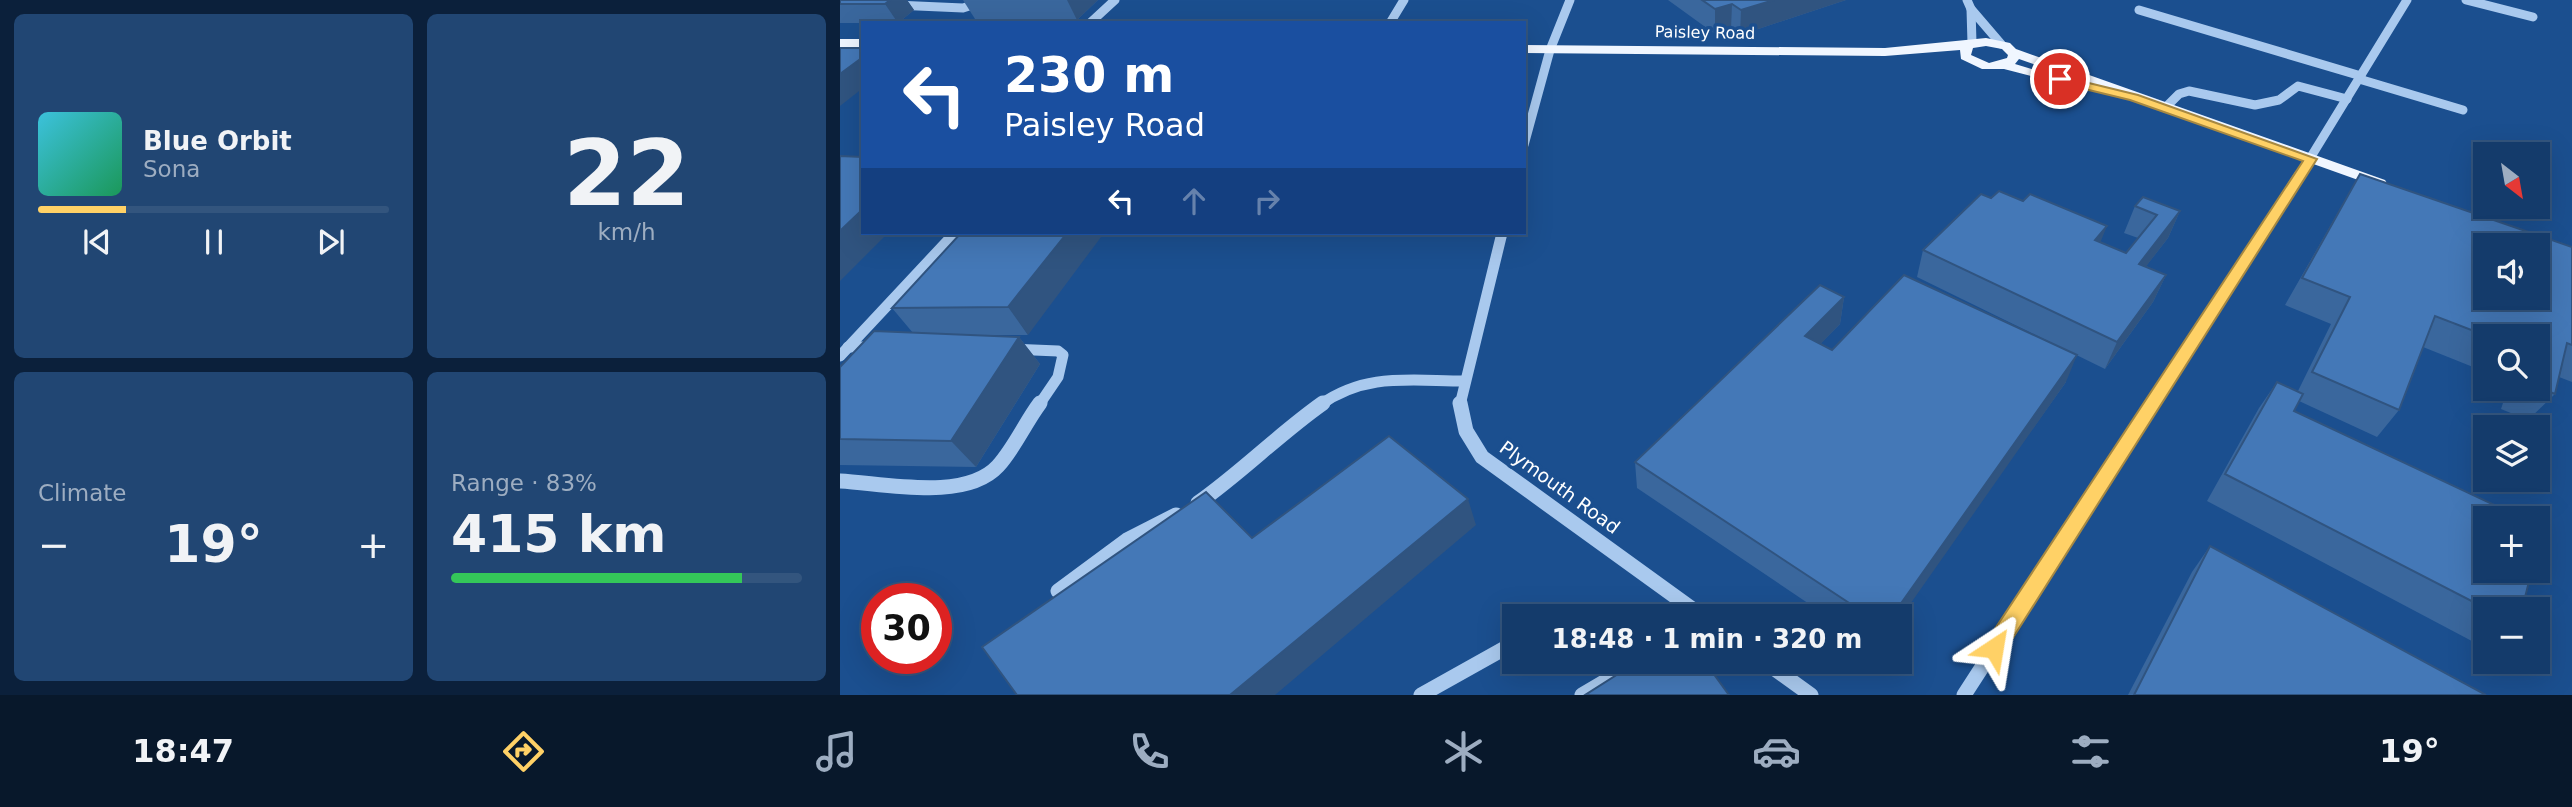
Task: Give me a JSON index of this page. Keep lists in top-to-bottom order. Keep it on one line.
{"streets":{"main road":["Paisley Road"],"street":["Plymouth Road"]},"north":"bottom right","page":{"tile":[["22","km/h"],"Climate",["Range · 83%","415 km"]],"turn":["230 m","Paisley Road"],"song":["Blue Orbit","Sona"],"map_buttons":["+","−"],"heat":["−","19°","+"],"limit":"30","trip":"18:48 · 1 min · 320 m","tabs":["18:47","19°"]}}
